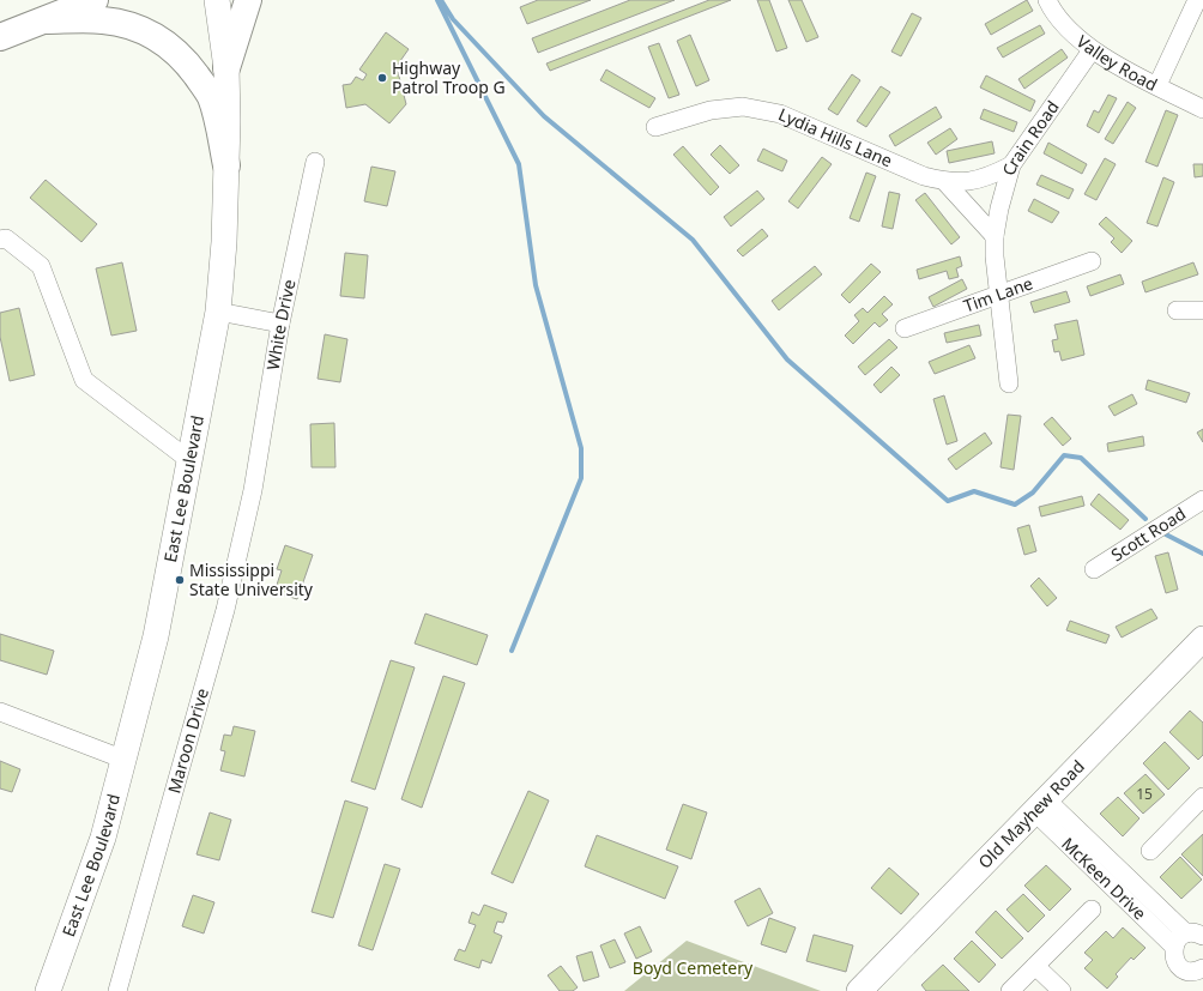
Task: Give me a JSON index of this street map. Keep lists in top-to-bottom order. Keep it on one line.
{"streets":{"street":["Valley Road","Lydia Hills Lane","Crain Road","Tim Lane","White Drive","East Lee Boulevard","Scott Road","Maroon Drive","Old Mayhew Road","McKeen Drive"]},"crossings":[["Valley Road","Crain Road"],["Lydia Hills Lane","Crain Road"],["Crain Road","Tim Lane"],["White Drive","Maroon Drive"],["Old Mayhew Road","McKeen Drive"]],"parks":["Boyd Cemetery"],"places":["Highway Patrol Troop G","Mississippi State University"],"house_numbers":["15"]}
